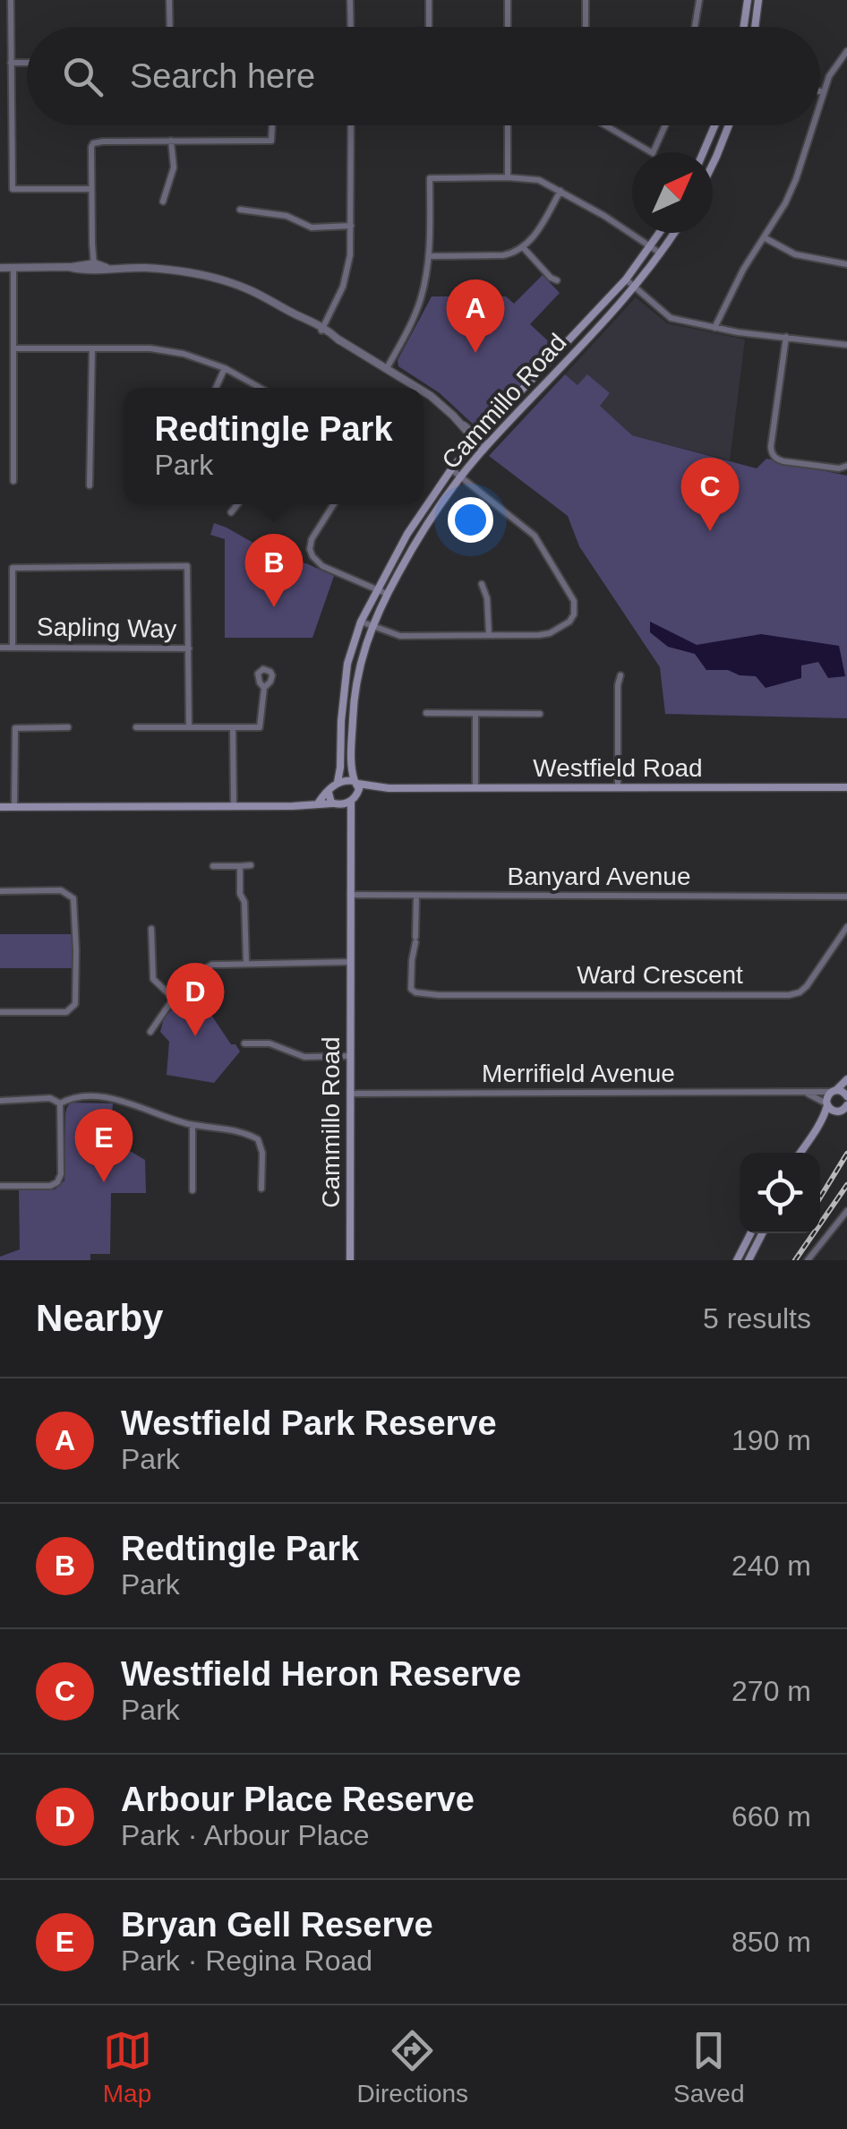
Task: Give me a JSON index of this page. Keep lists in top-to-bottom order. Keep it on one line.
{"streets":{"main road":["Cammillo Road","Westfield Road"],"street":["Sapling Way","Banyard Avenue","Ward Crescent","Merrifield Avenue"]},"crossings":[["Cammillo Road","Westfield Road"],["Cammillo Road","Banyard Avenue"],["Cammillo Road","Merrifield Avenue"],["Banyard Avenue","Ward Crescent"]],"north":"top right","page":{"search":"Search here","pins":["A","C","B","D","E"],"popup":["Redtingle Park","Park"],"heading":["Nearby","5 results"],"list":[{"mark":"A","name":"Westfield Park Reserve","note":"Park","value":"190 m"},{"mark":"B","name":"Redtingle Park","note":"Park","value":"240 m"},{"mark":"C","name":"Westfield Heron Reserve","note":"Park","value":"270 m"},{"mark":"D","name":"Arbour Place Reserve","note":"Park · Arbour Place","value":"660 m"},{"mark":"E","name":"Bryan Gell Reserve","note":"Park · Regina Road","value":"850 m"}],"nav":["Map","Directions","Saved"]}}
